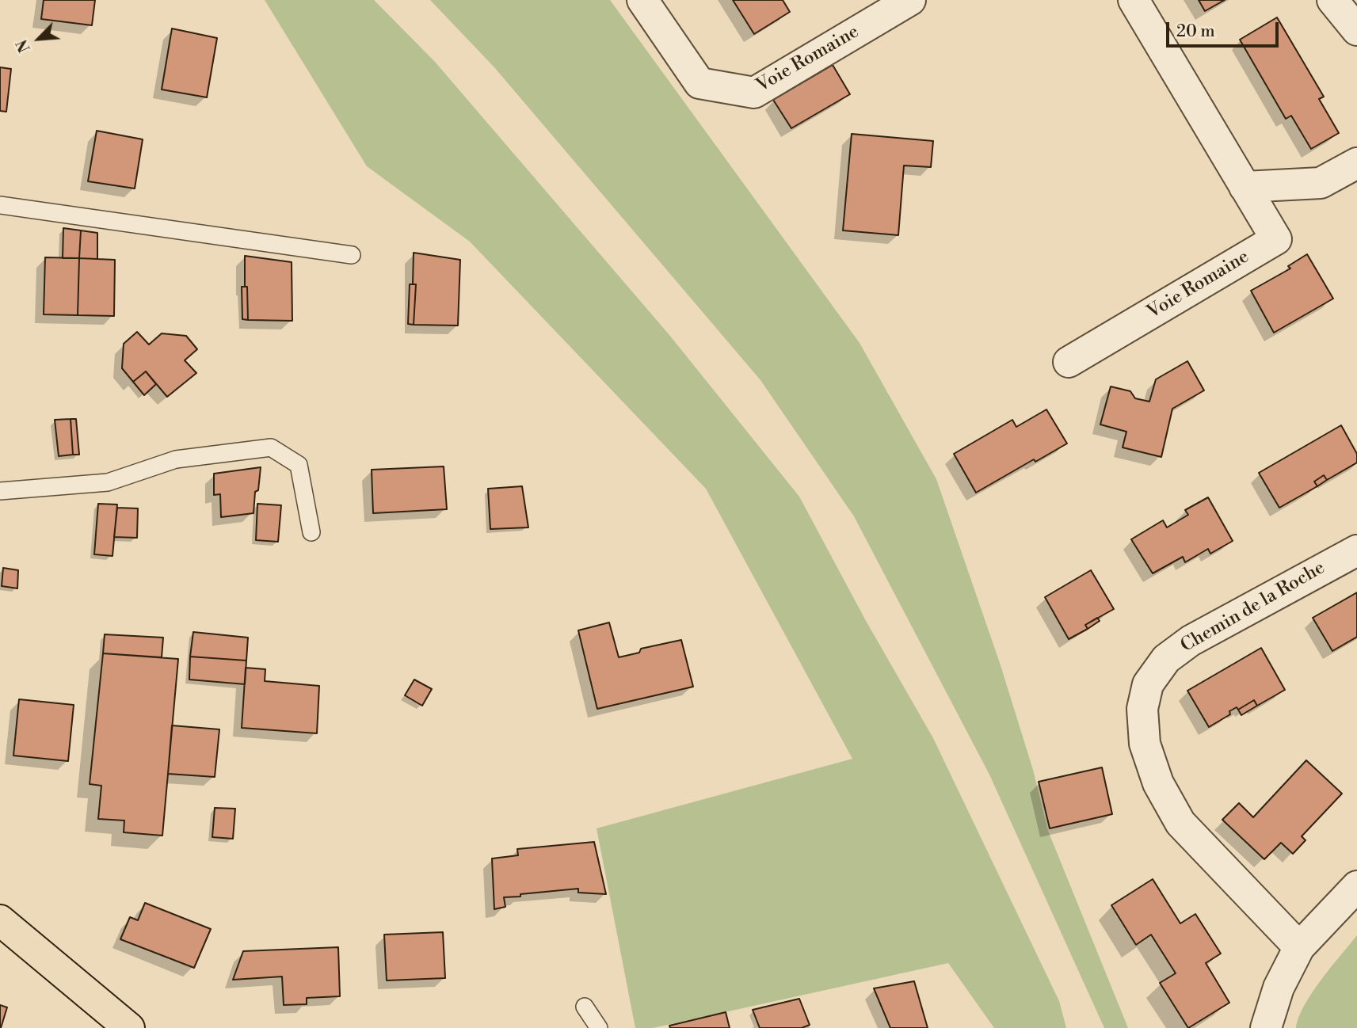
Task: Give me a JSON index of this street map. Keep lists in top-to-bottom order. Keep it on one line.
{"streets":{"street":["Voie Romaine","Chemin de la Roche"]},"scale_bar":"20 m","north":"bottom left"}
